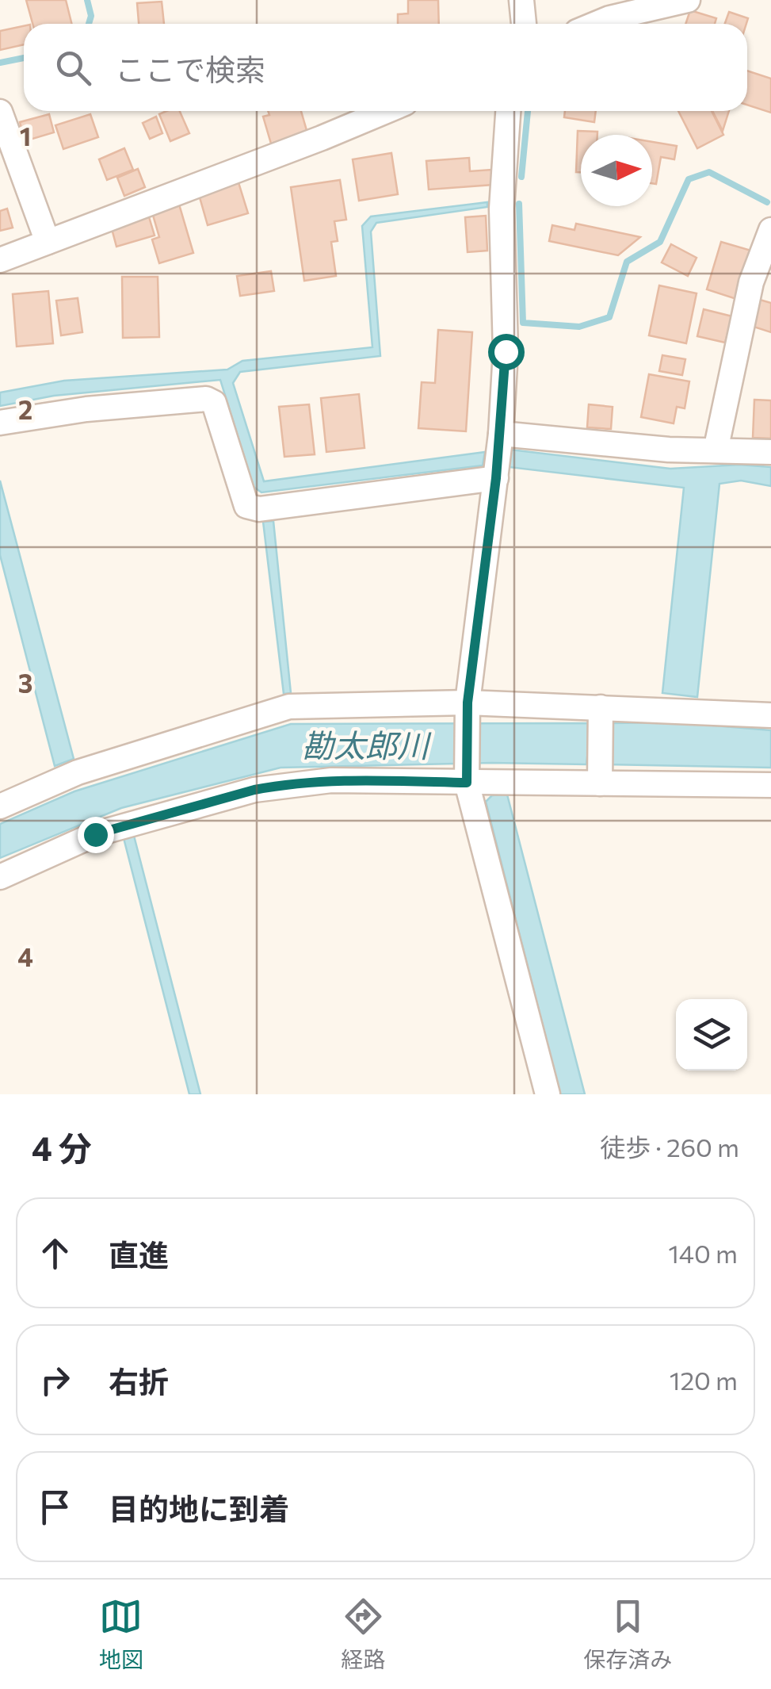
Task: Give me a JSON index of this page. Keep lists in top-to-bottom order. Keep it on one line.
{"water":["勘太郎川"],"north":"right","page":{"search":"ここで検索","heading":["4 分","徒歩 · 260 m"],"list":[["直進","140 m"],["右折","120 m"],"目的地に到着"],"nav":["地図","経路","保存済み"]},"grid":{"rows":["1","2","3","4"]}}
